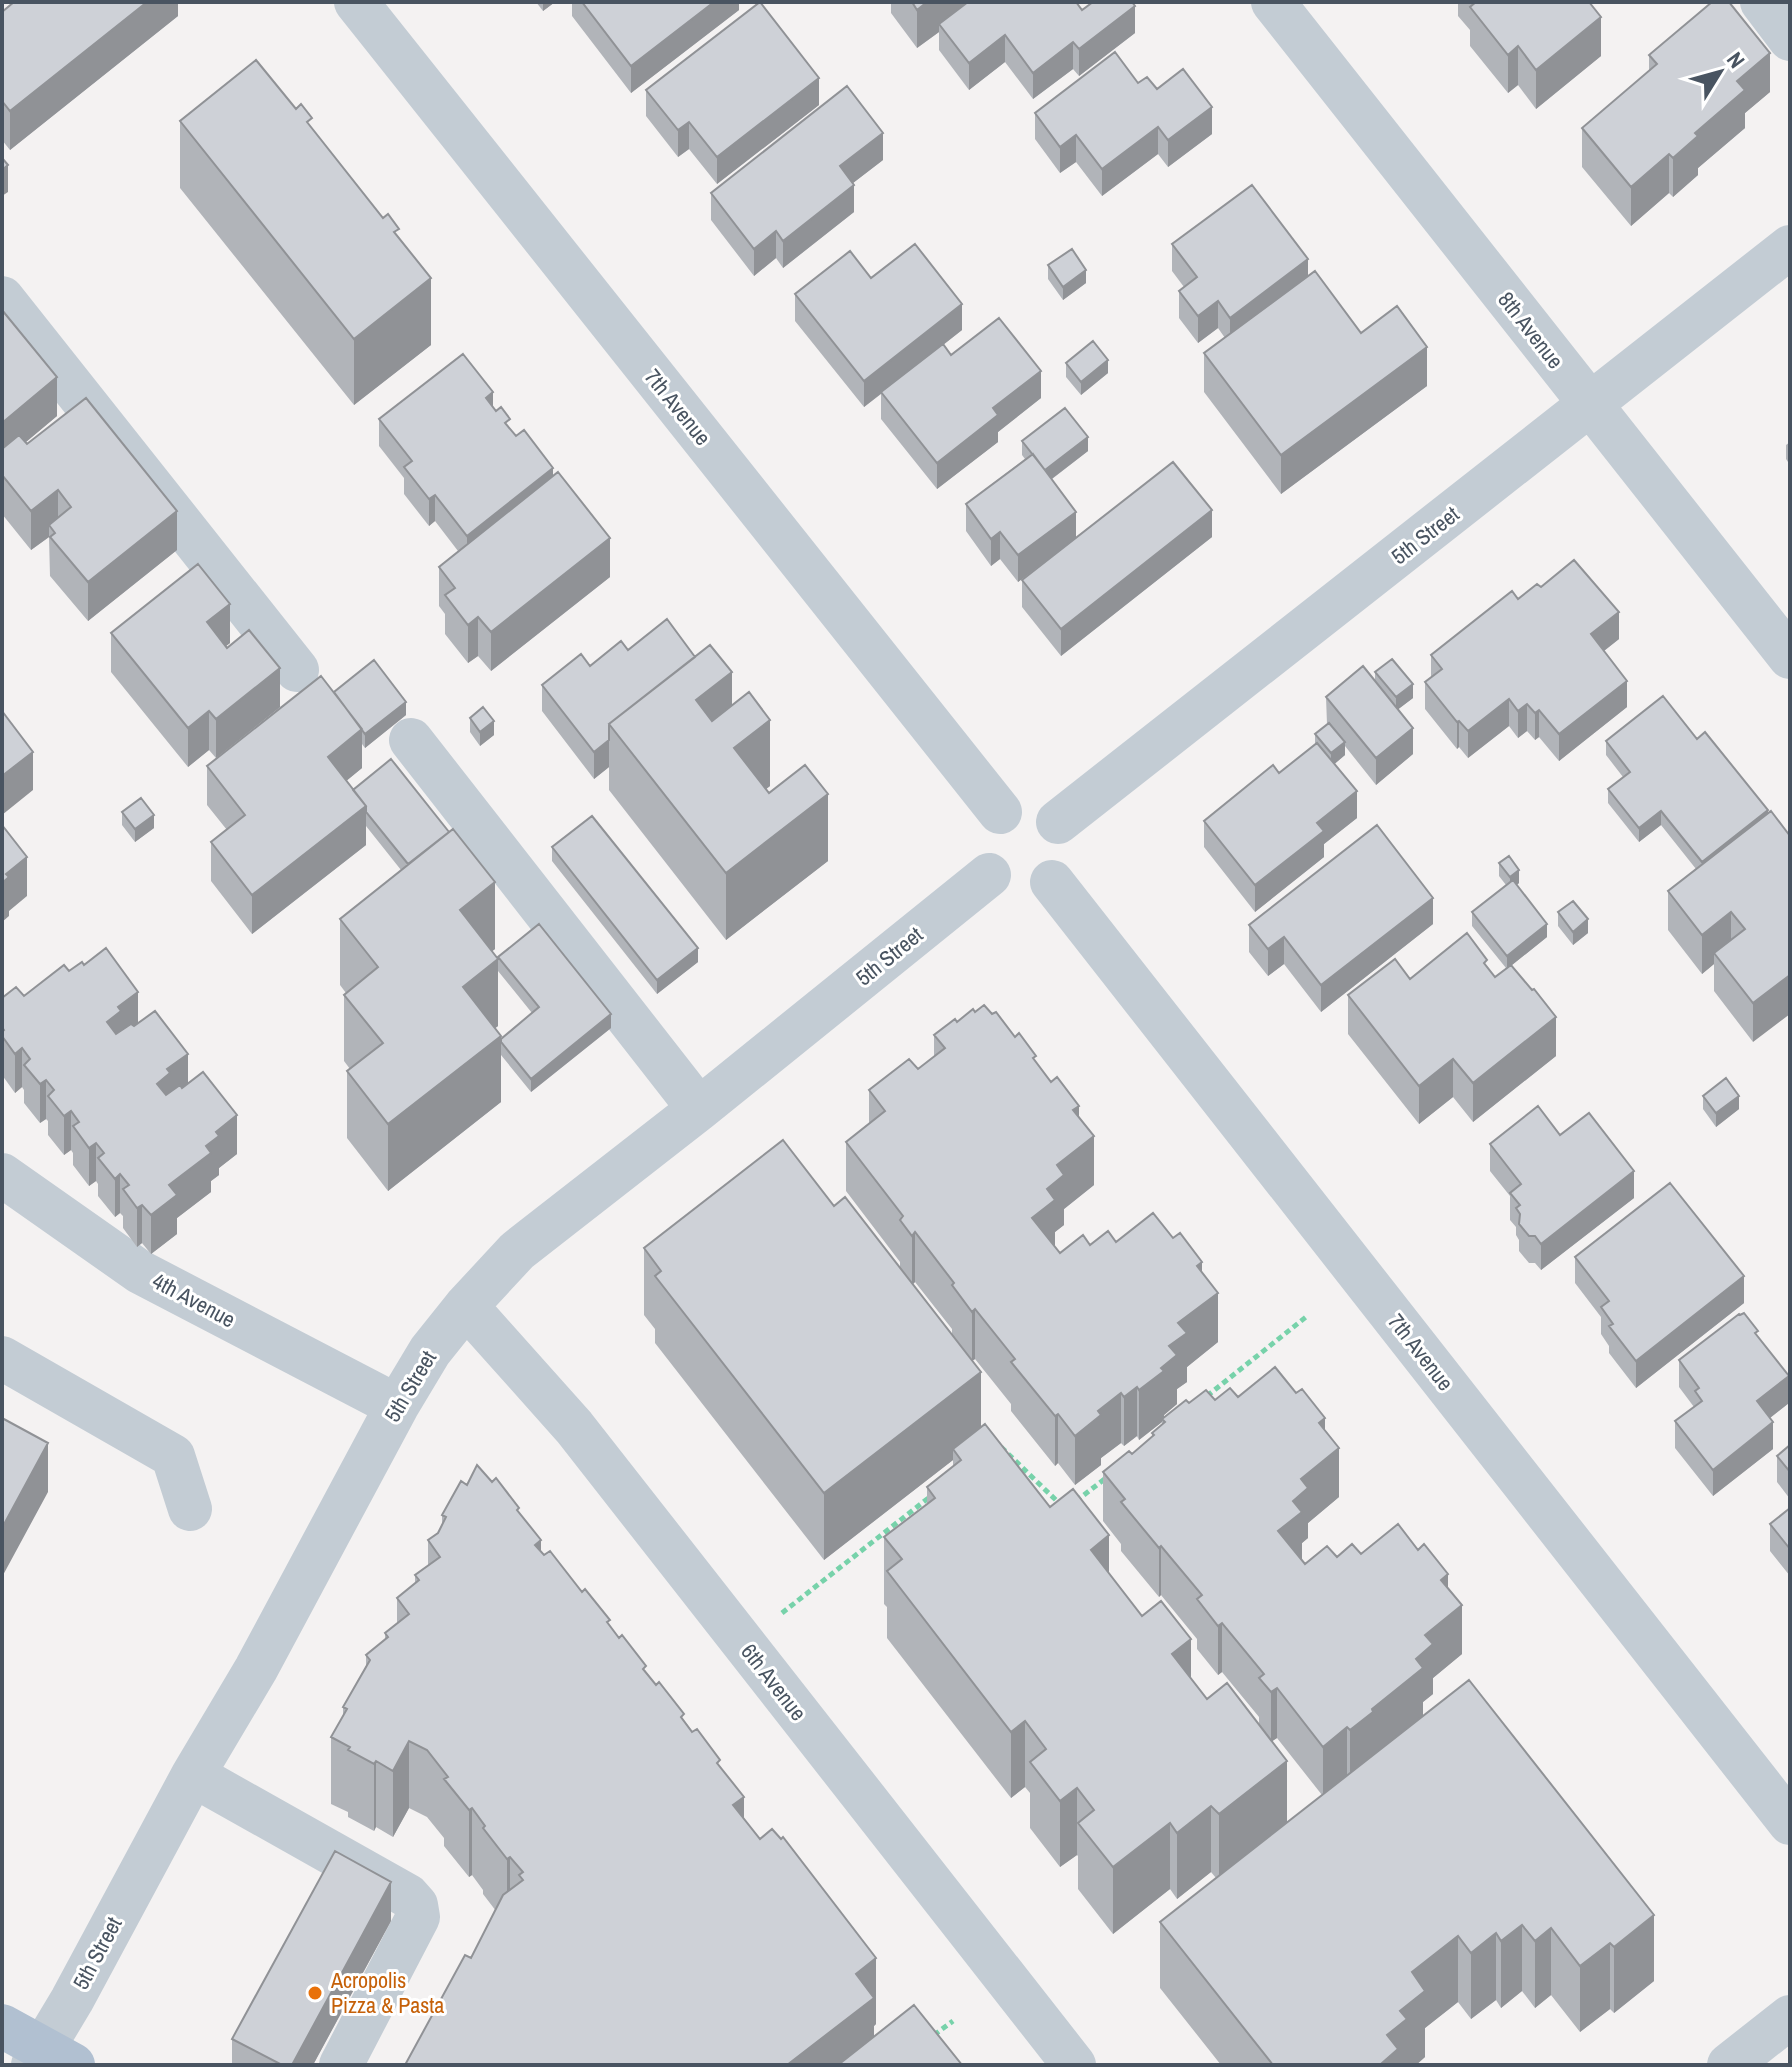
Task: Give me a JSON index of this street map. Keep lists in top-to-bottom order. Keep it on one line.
{"streets":{"street":["8th Avenue","7th Avenue","5th Street","4th Avenue","6th Avenue"]},"crossings":[["8th Avenue","5th Street"],["7th Avenue","5th Street"],["5th Street","4th Avenue"],["5th Street","6th Avenue"]],"places":["Acropolis Pizza & Pasta"],"north":"top right"}
